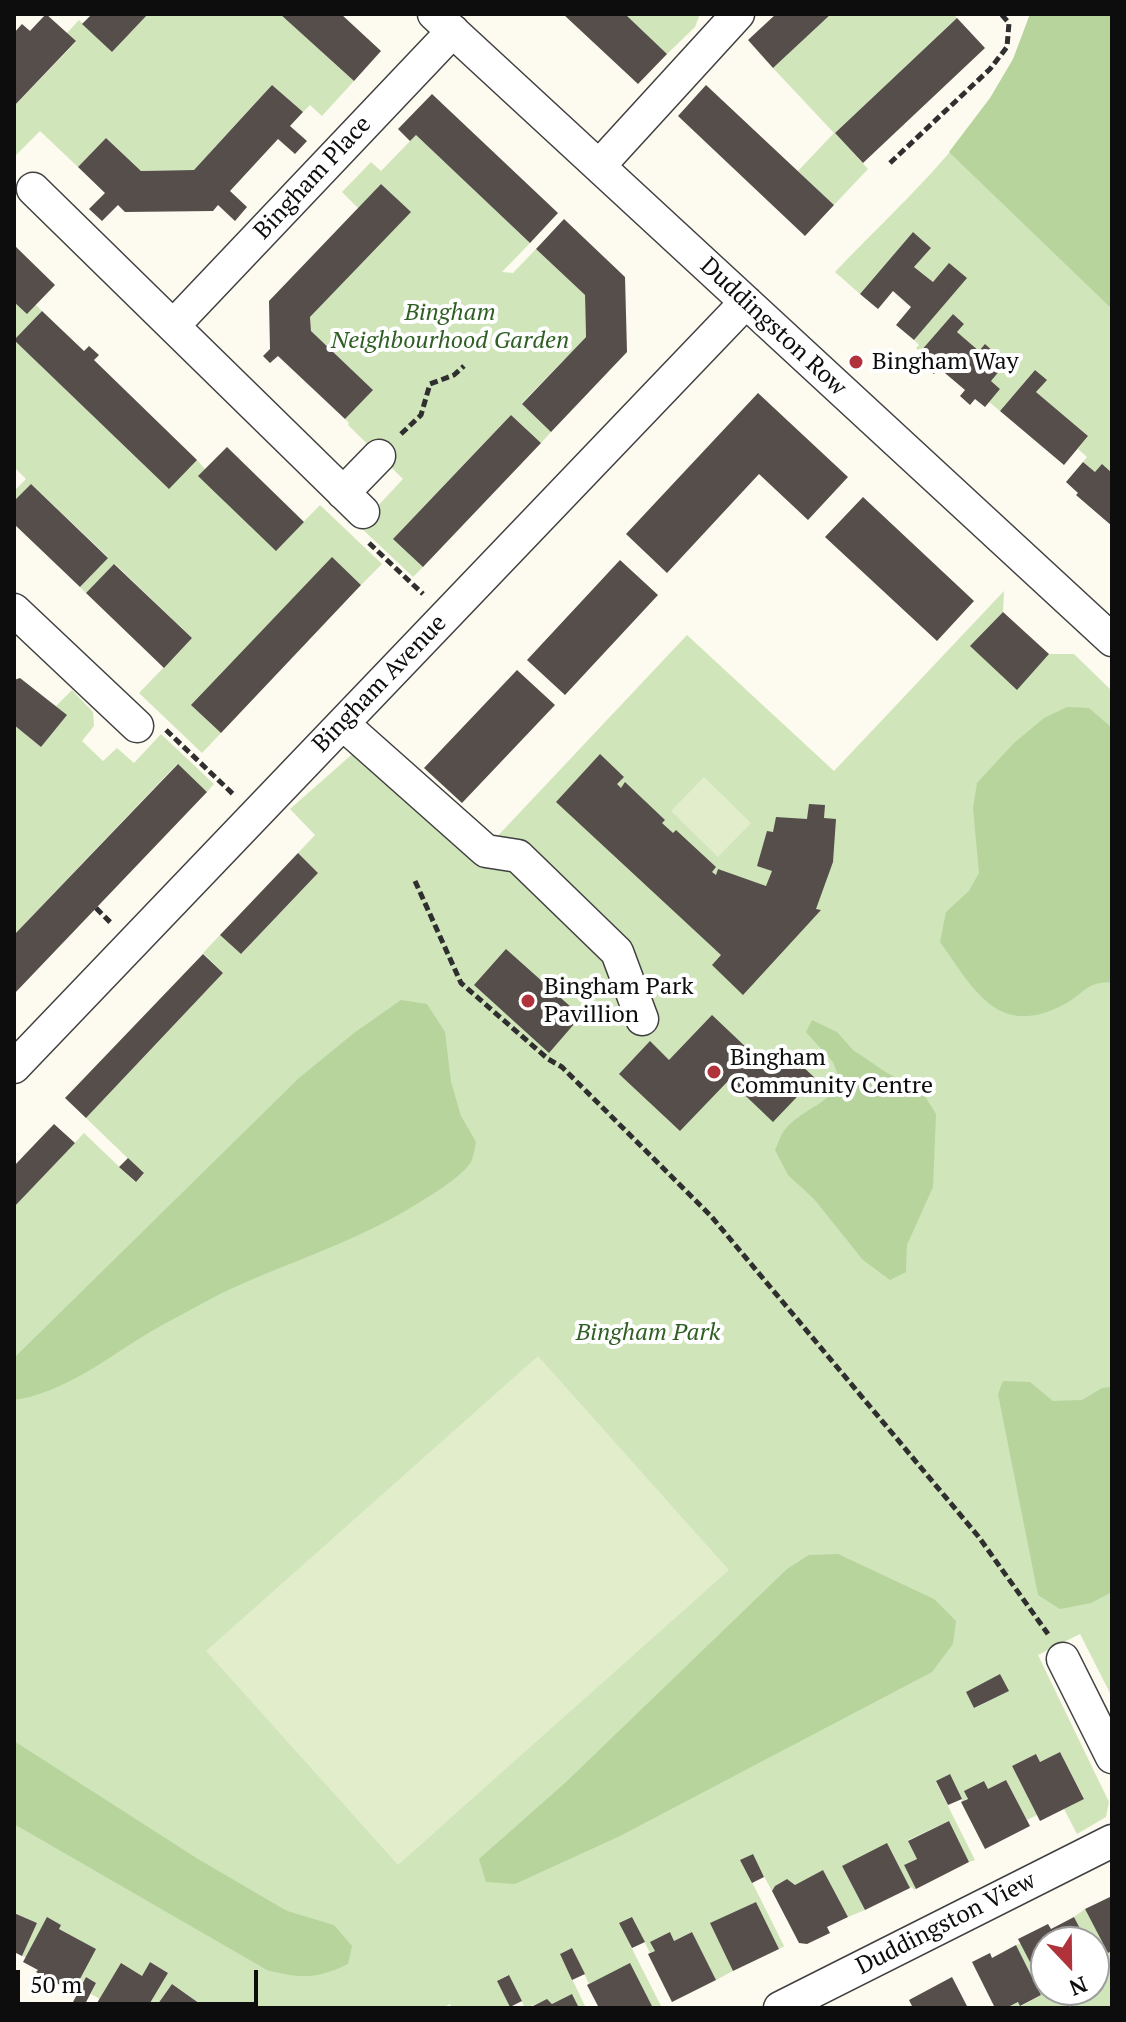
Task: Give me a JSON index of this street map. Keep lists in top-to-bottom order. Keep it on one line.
{"streets":{"street":["Bingham Place","Duddingston Row","Bingham Avenue","Duddingston View"]},"crossings":[["Bingham Place","Duddingston Row"],["Duddingston Row","Bingham Avenue"]],"parks":["Bingham Neighbourhood Garden","Bingham Park"],"places":["Bingham Way","Bingham Park Pavillion","Bingham Community Centre"],"scale_bar":"50 m","north":"bottom"}
